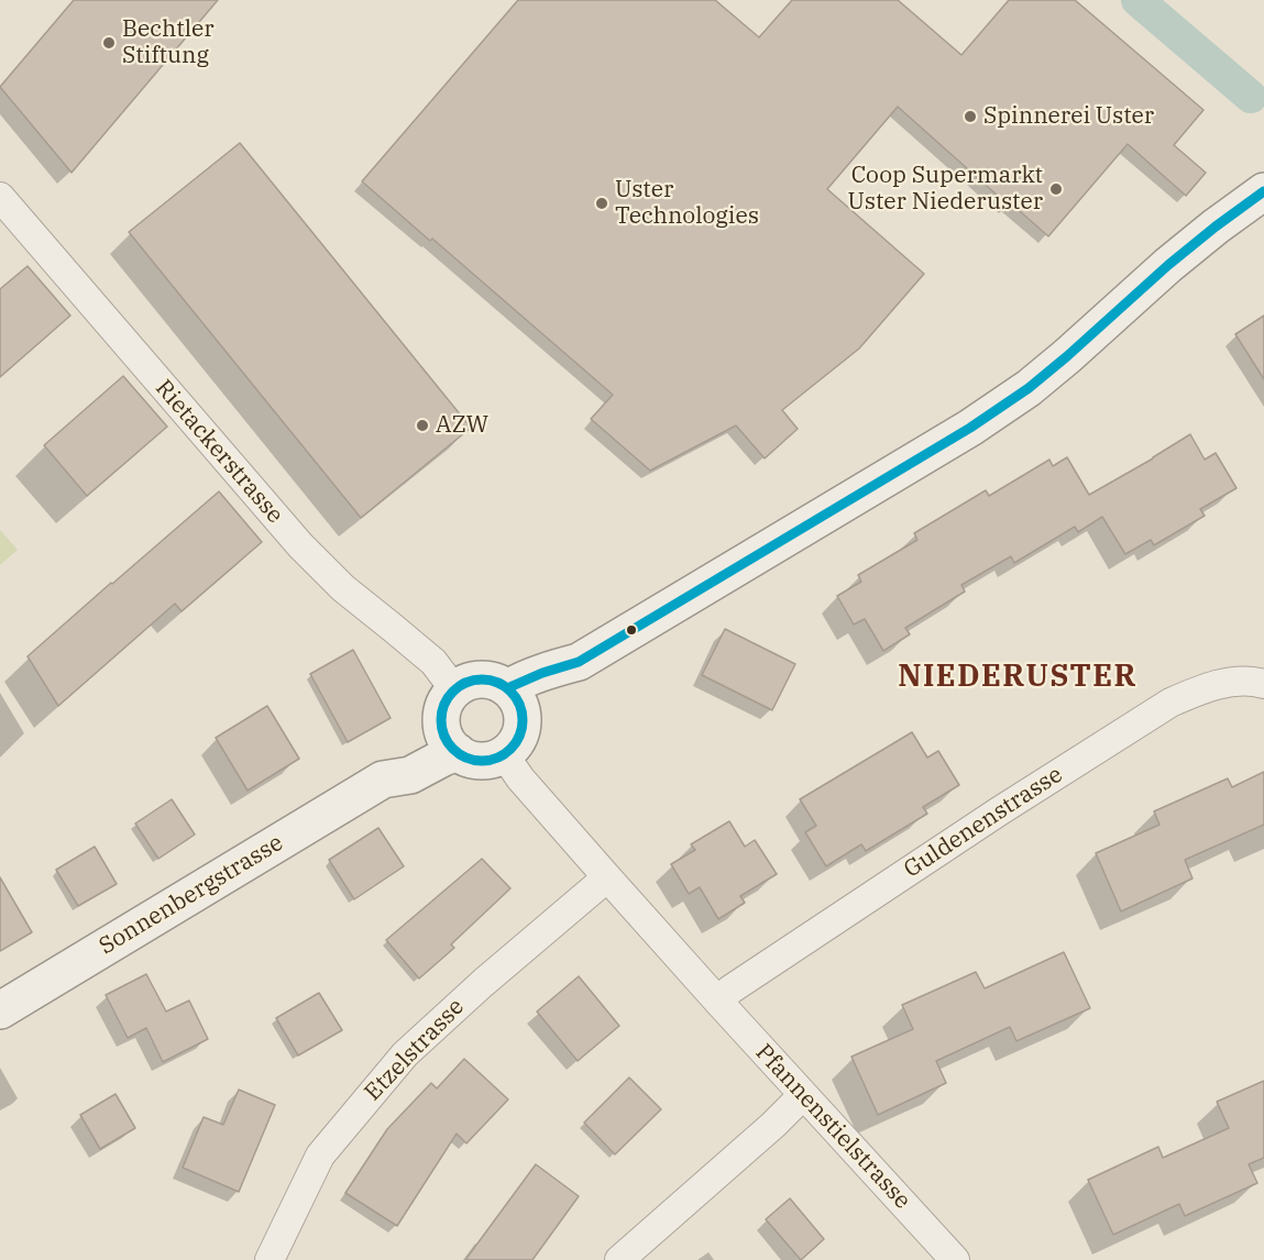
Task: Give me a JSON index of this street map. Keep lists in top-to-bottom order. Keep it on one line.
{"streets":{"street":["Rietackerstrasse","Guldenenstrasse","Sonnenbergstrasse","Etzelstrasse","Pfannenstielstrasse"]},"crossings":[["Rietackerstrasse","Sonnenbergstrasse"],["Rietackerstrasse","Pfannenstielstrasse"],["Guldenenstrasse","Pfannenstielstrasse"],["Sonnenbergstrasse","Pfannenstielstrasse"],["Etzelstrasse","Pfannenstielstrasse"]],"districts":["NIEDERUSTER"],"places":["Bechtler Stiftung","Spinnerei Uster","Coop Supermarkt Uster Niederuster","Uster Technologies","AZW"]}
